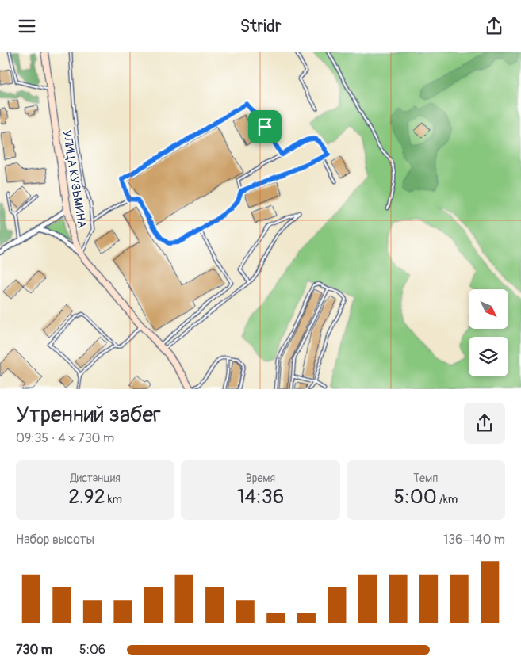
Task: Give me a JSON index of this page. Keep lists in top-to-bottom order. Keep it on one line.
{"streets":{"main road":["УЛИЦА КУЗЬМИНА"]},"north":"bottom right","page":{"header":"Stridr","heading":["Утренний забег","09:35 · 4 × 730 m"],"stats":[["Дистанция","2.92 km"],["Время","14:36"],["Темп","5:00 /km"]],"chart":["Набор высоты","136–140 m"],"list":[{"name":"730 m","note":"5:06"}]}}
